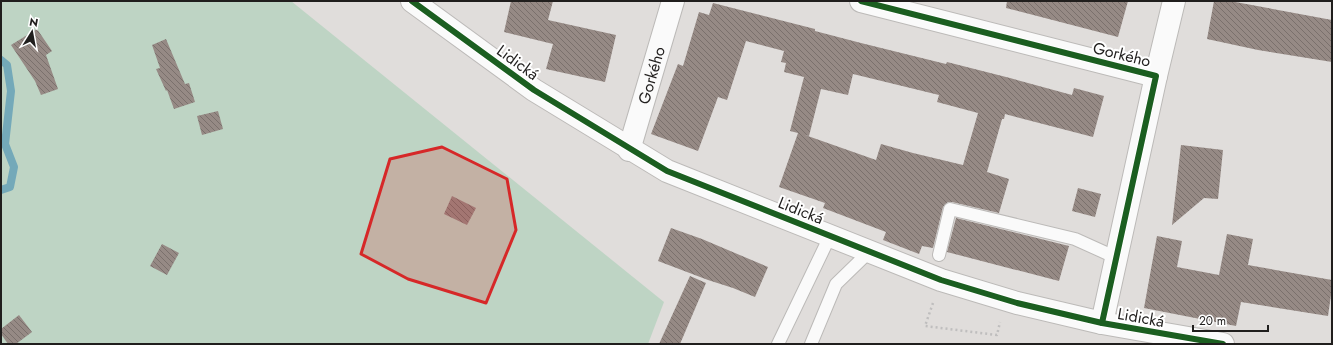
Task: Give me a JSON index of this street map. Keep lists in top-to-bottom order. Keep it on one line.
{"streets":{"street":["Gorkého","Lidická"]},"crossings":[["Gorkého","Lidická"]],"scale_bar":"20 m","north":"top"}
